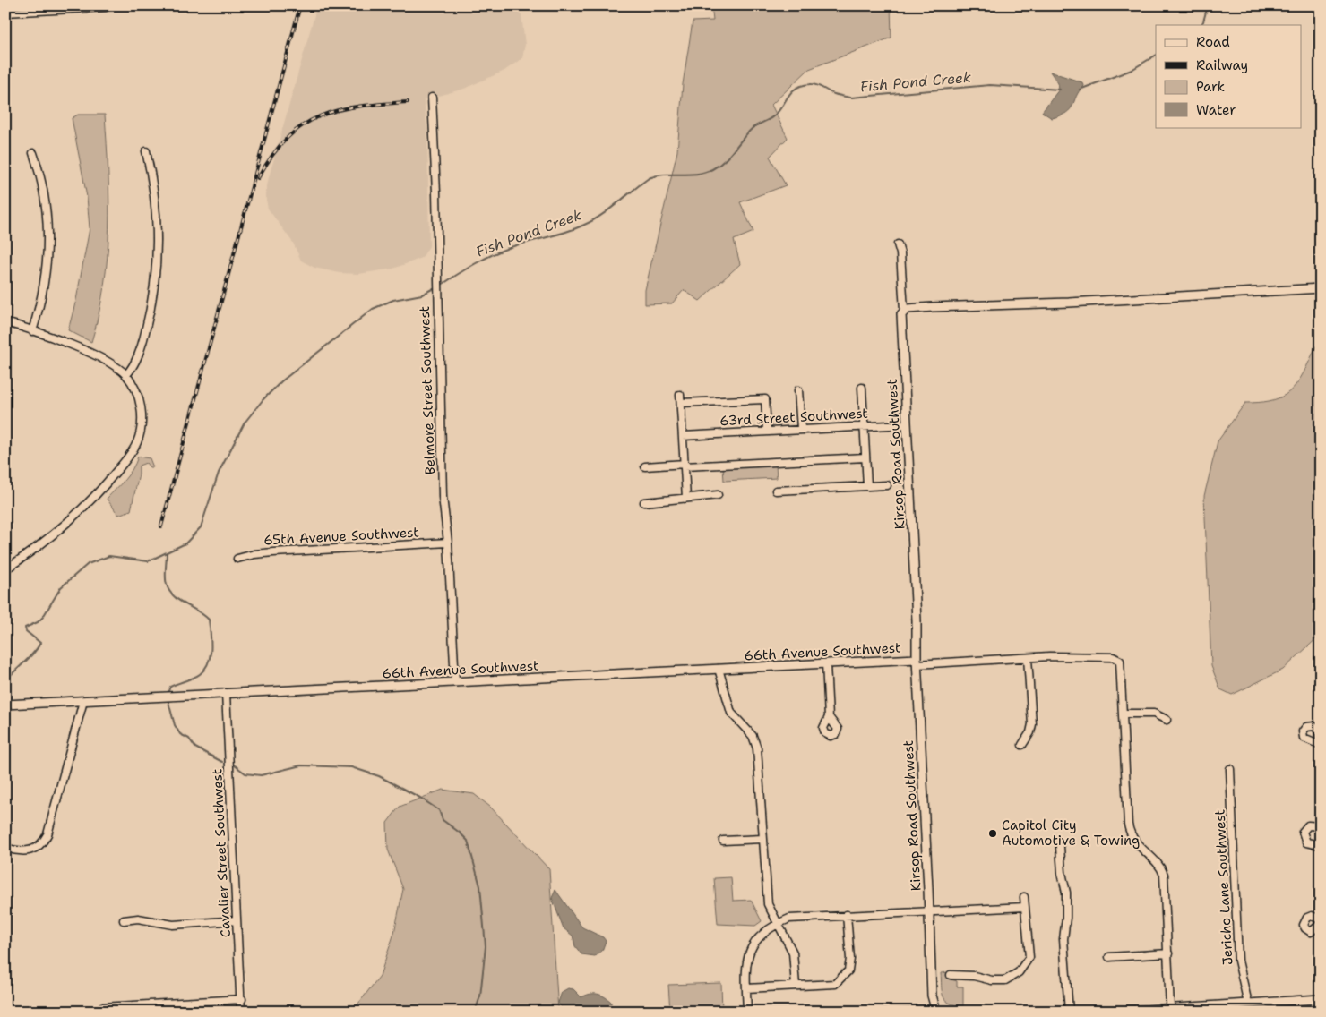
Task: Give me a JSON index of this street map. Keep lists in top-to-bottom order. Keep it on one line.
{"streets":{"street":["Belmore Street Southwest","63rd Street Southwest","Kirsop Road Southwest","65th Avenue Southwest","66th Avenue Southwest","Cavalier Street Southwest","Jericho Lane Southwest"]},"crossings":[["Belmore Street Southwest","65th Avenue Southwest"],["Belmore Street Southwest","66th Avenue Southwest"],["63rd Street Southwest","Kirsop Road Southwest"],["Kirsop Road Southwest","66th Avenue Southwest"],["66th Avenue Southwest","Cavalier Street Southwest"]],"water":["Fish Pond Creek"],"places":["Capitol City Automotive & Towing"],"legend":["Road","Railway","Park","Water"]}
